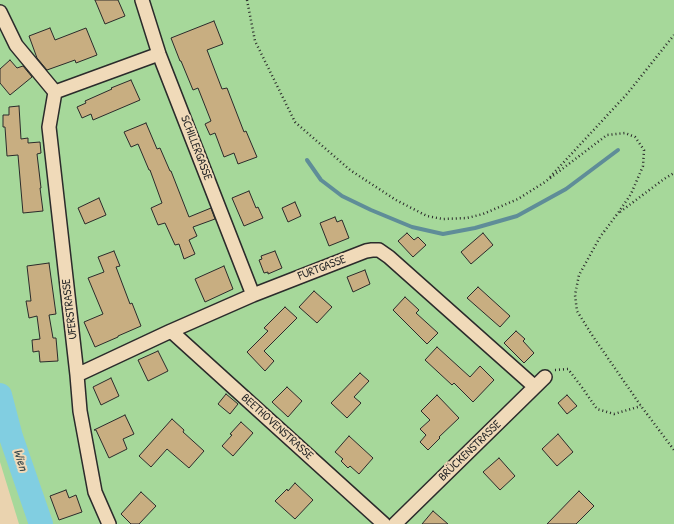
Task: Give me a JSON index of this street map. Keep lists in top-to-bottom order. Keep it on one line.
{"streets":{"street":["SCHILLERGASSE","FURTGASSE","UFERSTRASSE","BEETHOVENSTRASSE","BRÜCKENSTRASSE"]},"crossings":[["SCHILLERGASSE","FURTGASSE"],["FURTGASSE","UFERSTRASSE"],["FURTGASSE","BEETHOVENSTRASSE"],["FURTGASSE","BRÜCKENSTRASSE"]],"water":["Wien"]}
